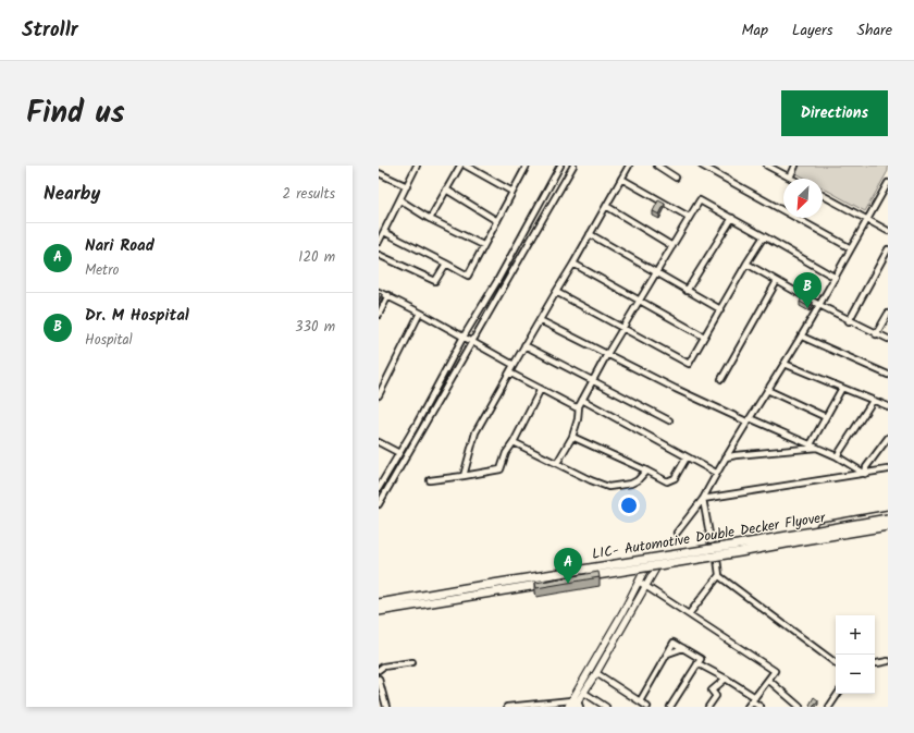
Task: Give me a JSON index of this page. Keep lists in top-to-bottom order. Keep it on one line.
{"streets":{"main road":["LIC- Automotive Double Decker Flyover"]},"north":"bottom left","page":{"header":"Strollr","nav":["Map","Layers","Share"],"title":"Find us","buttons":"Directions","heading":["Nearby","2 results"],"list":[{"mark":"A","name":"Nari Road","note":"Metro","value":"120 m"},{"mark":"B","name":"Dr. M Hospital","note":"Hospital","value":"330 m"}],"pins":["B","A"],"map_buttons":["+","−"]}}
